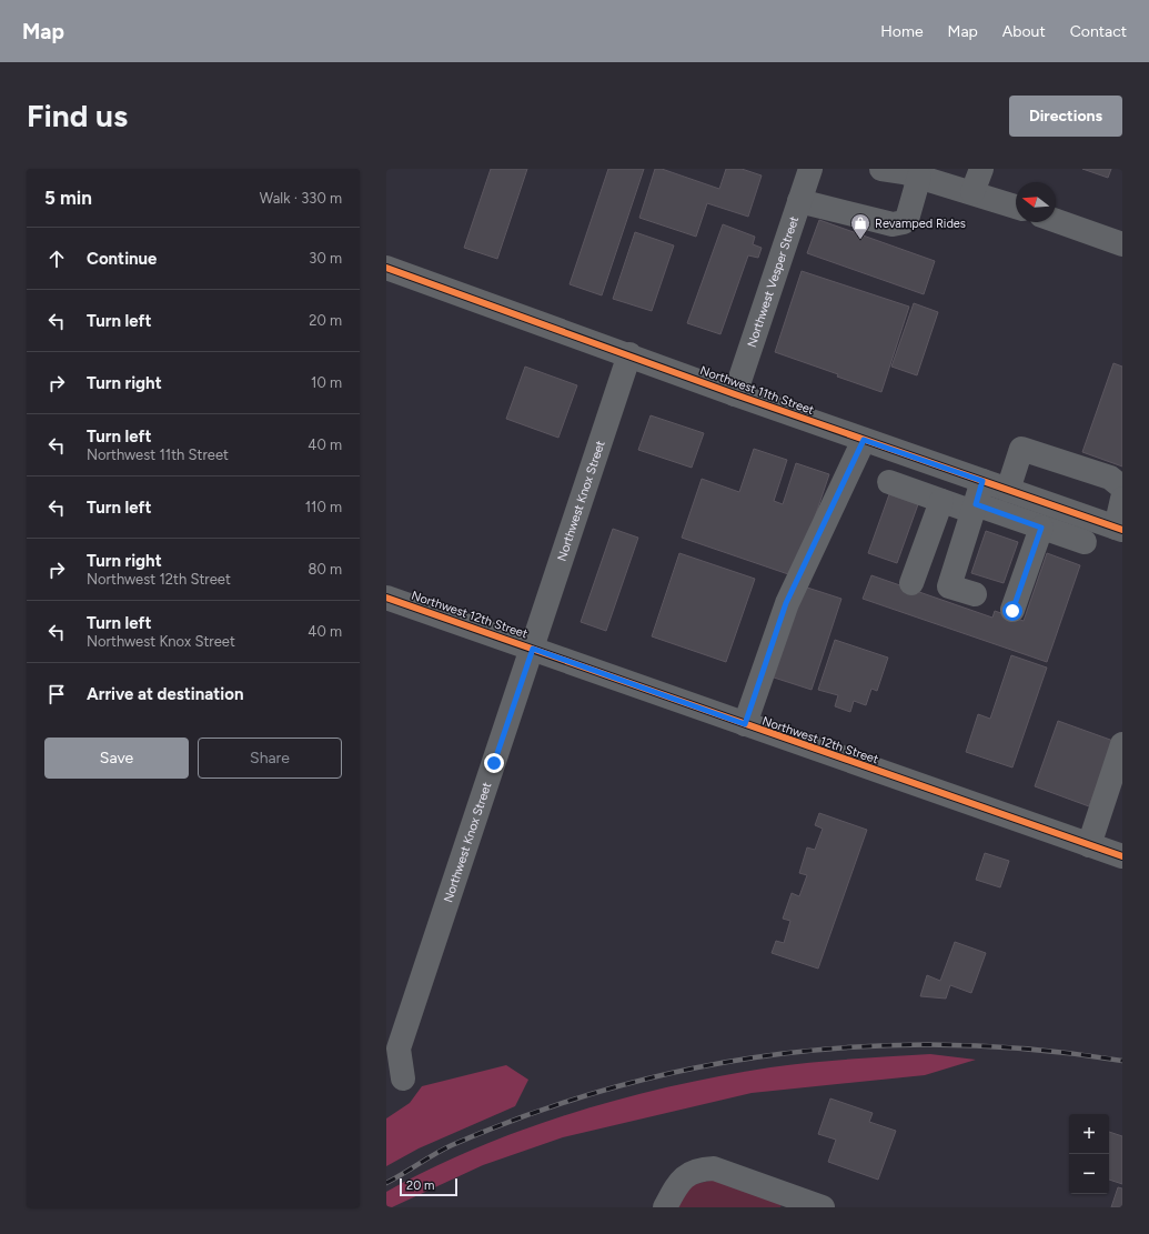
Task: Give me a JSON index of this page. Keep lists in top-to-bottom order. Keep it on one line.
{"streets":{"street":["Northwest Vesper Street","Northwest 11th Street","Northwest Knox Street","Northwest 12th Street"]},"crossings":[["Northwest Vesper Street","Northwest 11th Street"],["Northwest 11th Street","Northwest Knox Street"],["Northwest Knox Street","Northwest 12th Street"]],"places":{"shop":["Revamped Rides"]},"scale_bar":"20 m","north":"left","page":{"header":"Map","nav":["Home","Map","About","Contact"],"buttons":["Directions",["Save","Share"]],"title":"Find us","heading":["5 min","Walk · 330 m"],"list":[["Continue","30 m"],["Turn left","20 m"],["Turn right","10 m"],["Turn left","Northwest 11th Street","40 m"],["Turn left","110 m"],["Turn right","Northwest 12th Street","80 m"],["Turn left","Northwest Knox Street","40 m"],"Arrive at destination"],"map_buttons":["+","−"],"scale":"20 m"}}
